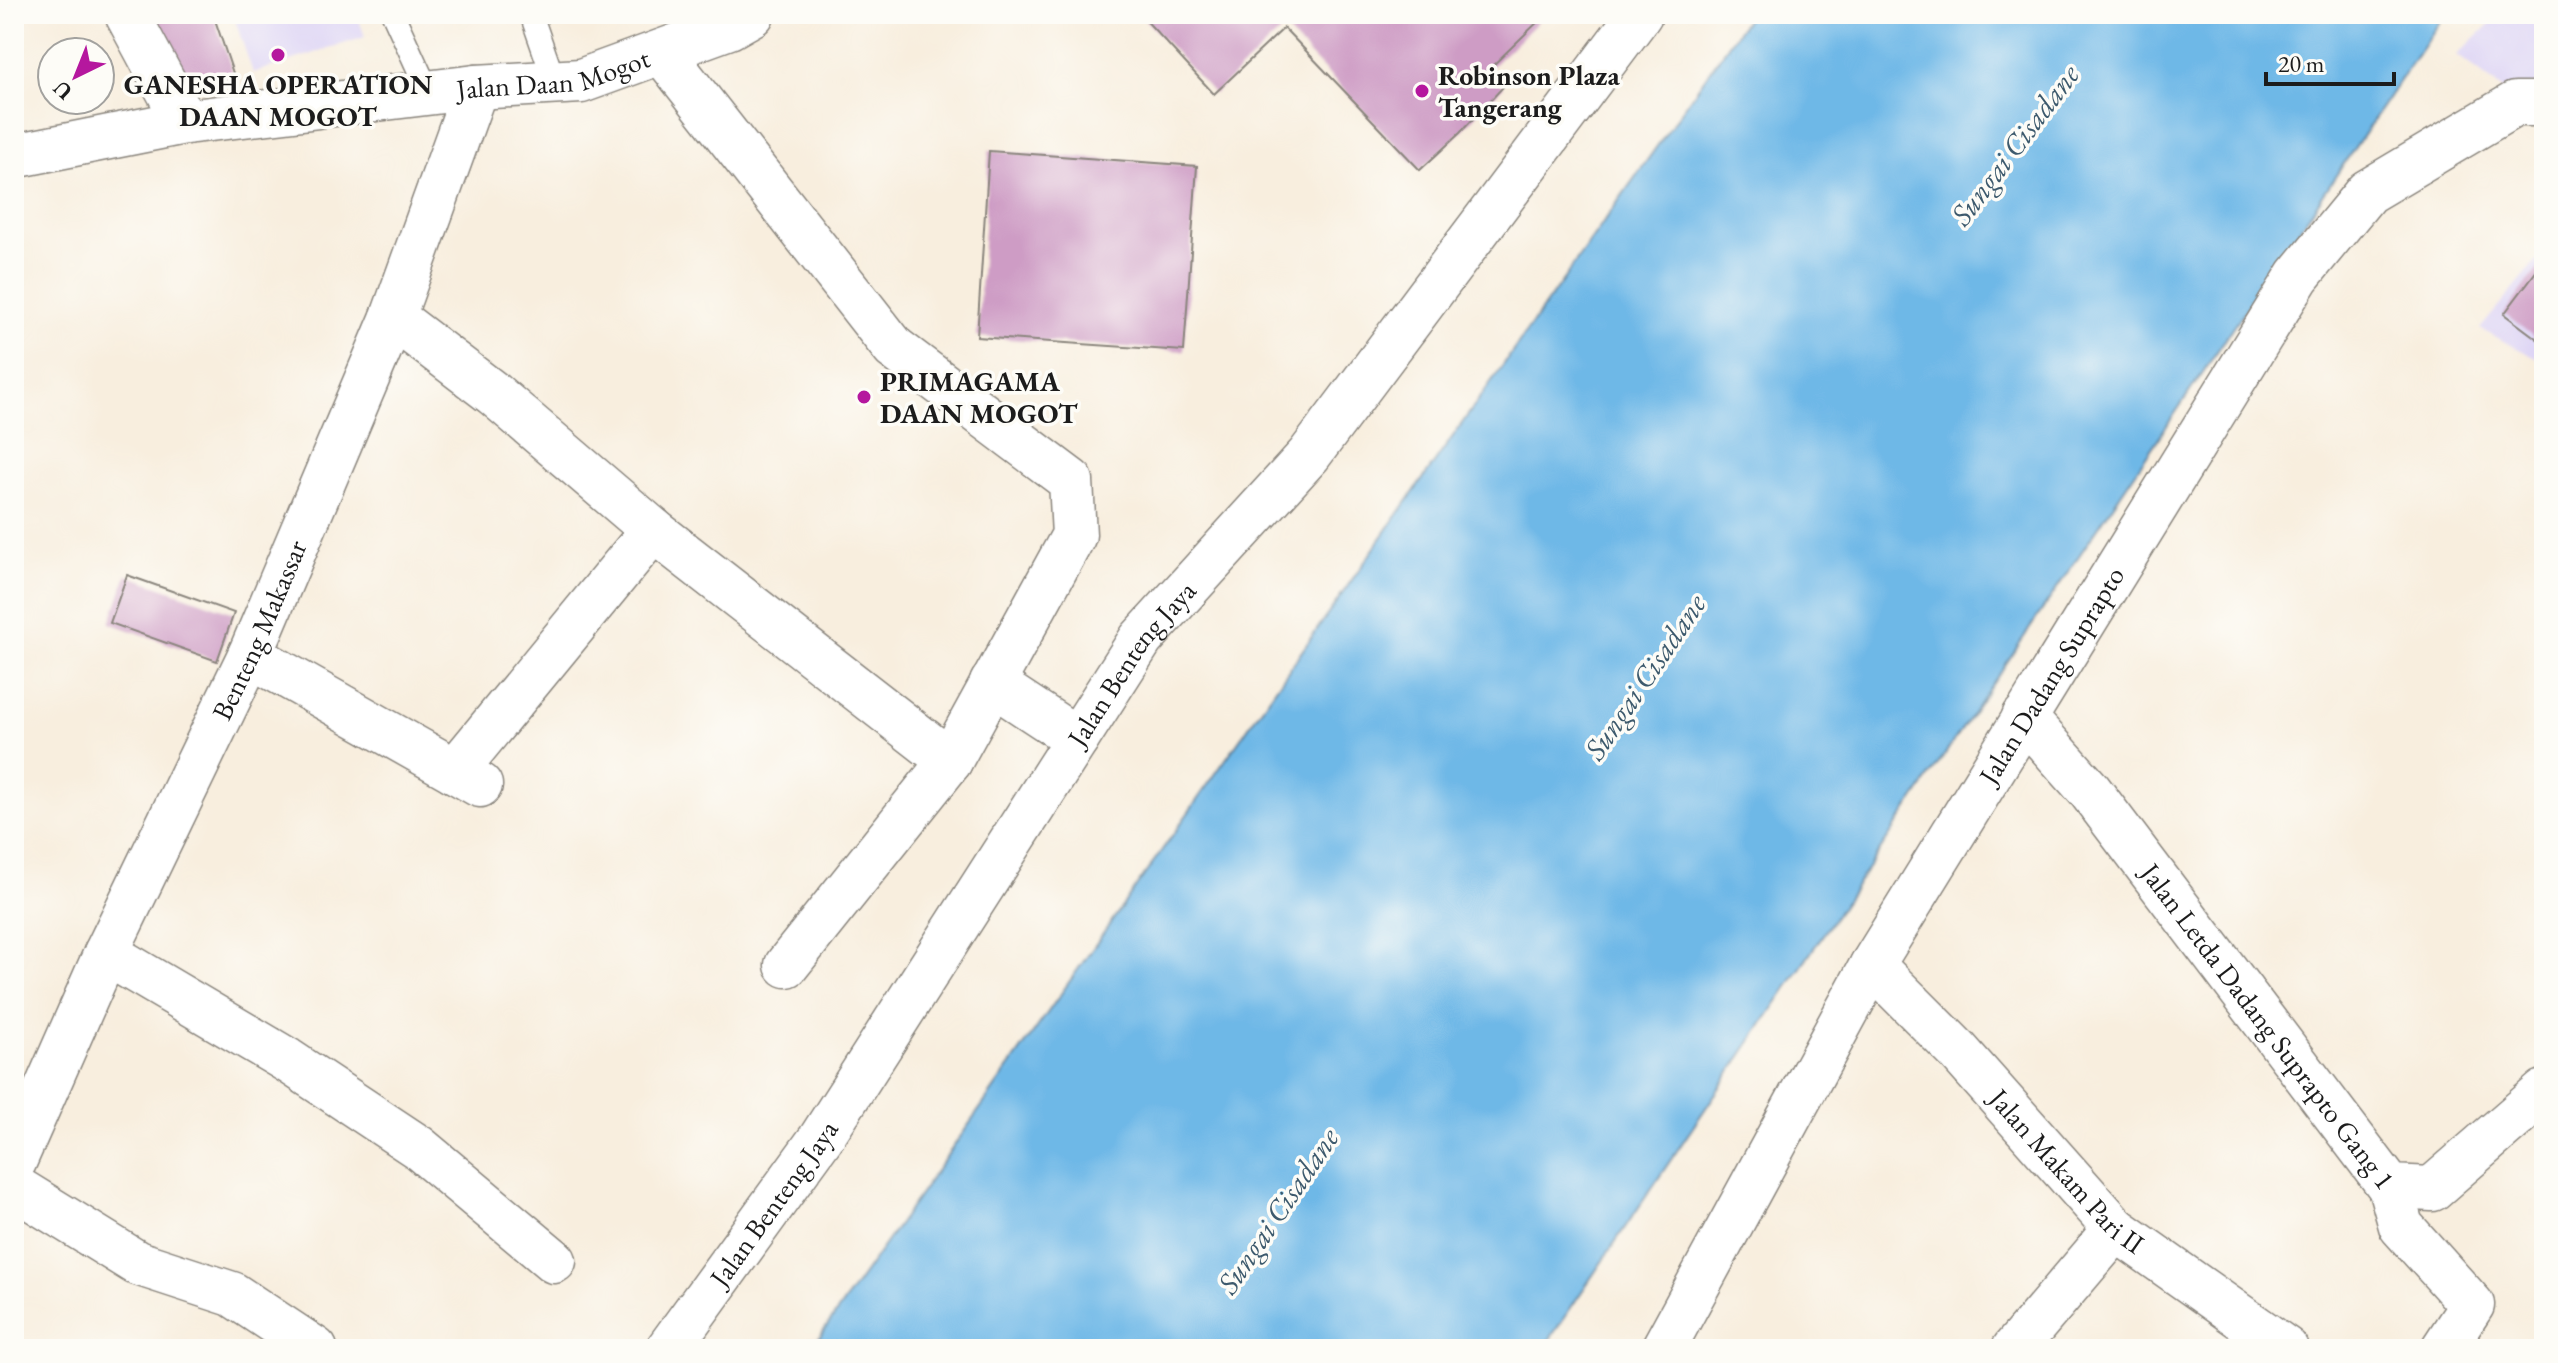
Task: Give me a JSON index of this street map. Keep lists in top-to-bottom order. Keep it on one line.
{"streets":{"main road":["Jalan Daan Mogot","Benteng Makassar","Jalan Benteng Jaya","Jalan Dadang Suprapto","Jalan Letda Dadang Suprapto Gang 1","Jalan Makam Pari II"]},"crossings":[["Jalan Daan Mogot","Benteng Makassar"],["Jalan Dadang Suprapto","Jalan Letda Dadang Suprapto Gang 1"],["Jalan Dadang Suprapto","Jalan Makam Pari II"]],"water":["Sungai Cisadane"],"places":["GANESHA OPERATION DAAN MOGOT","Robinson Plaza Tangerang","PRIMAGAMA DAAN MOGOT"],"scale_bar":"20 m","north":"bottom left"}
